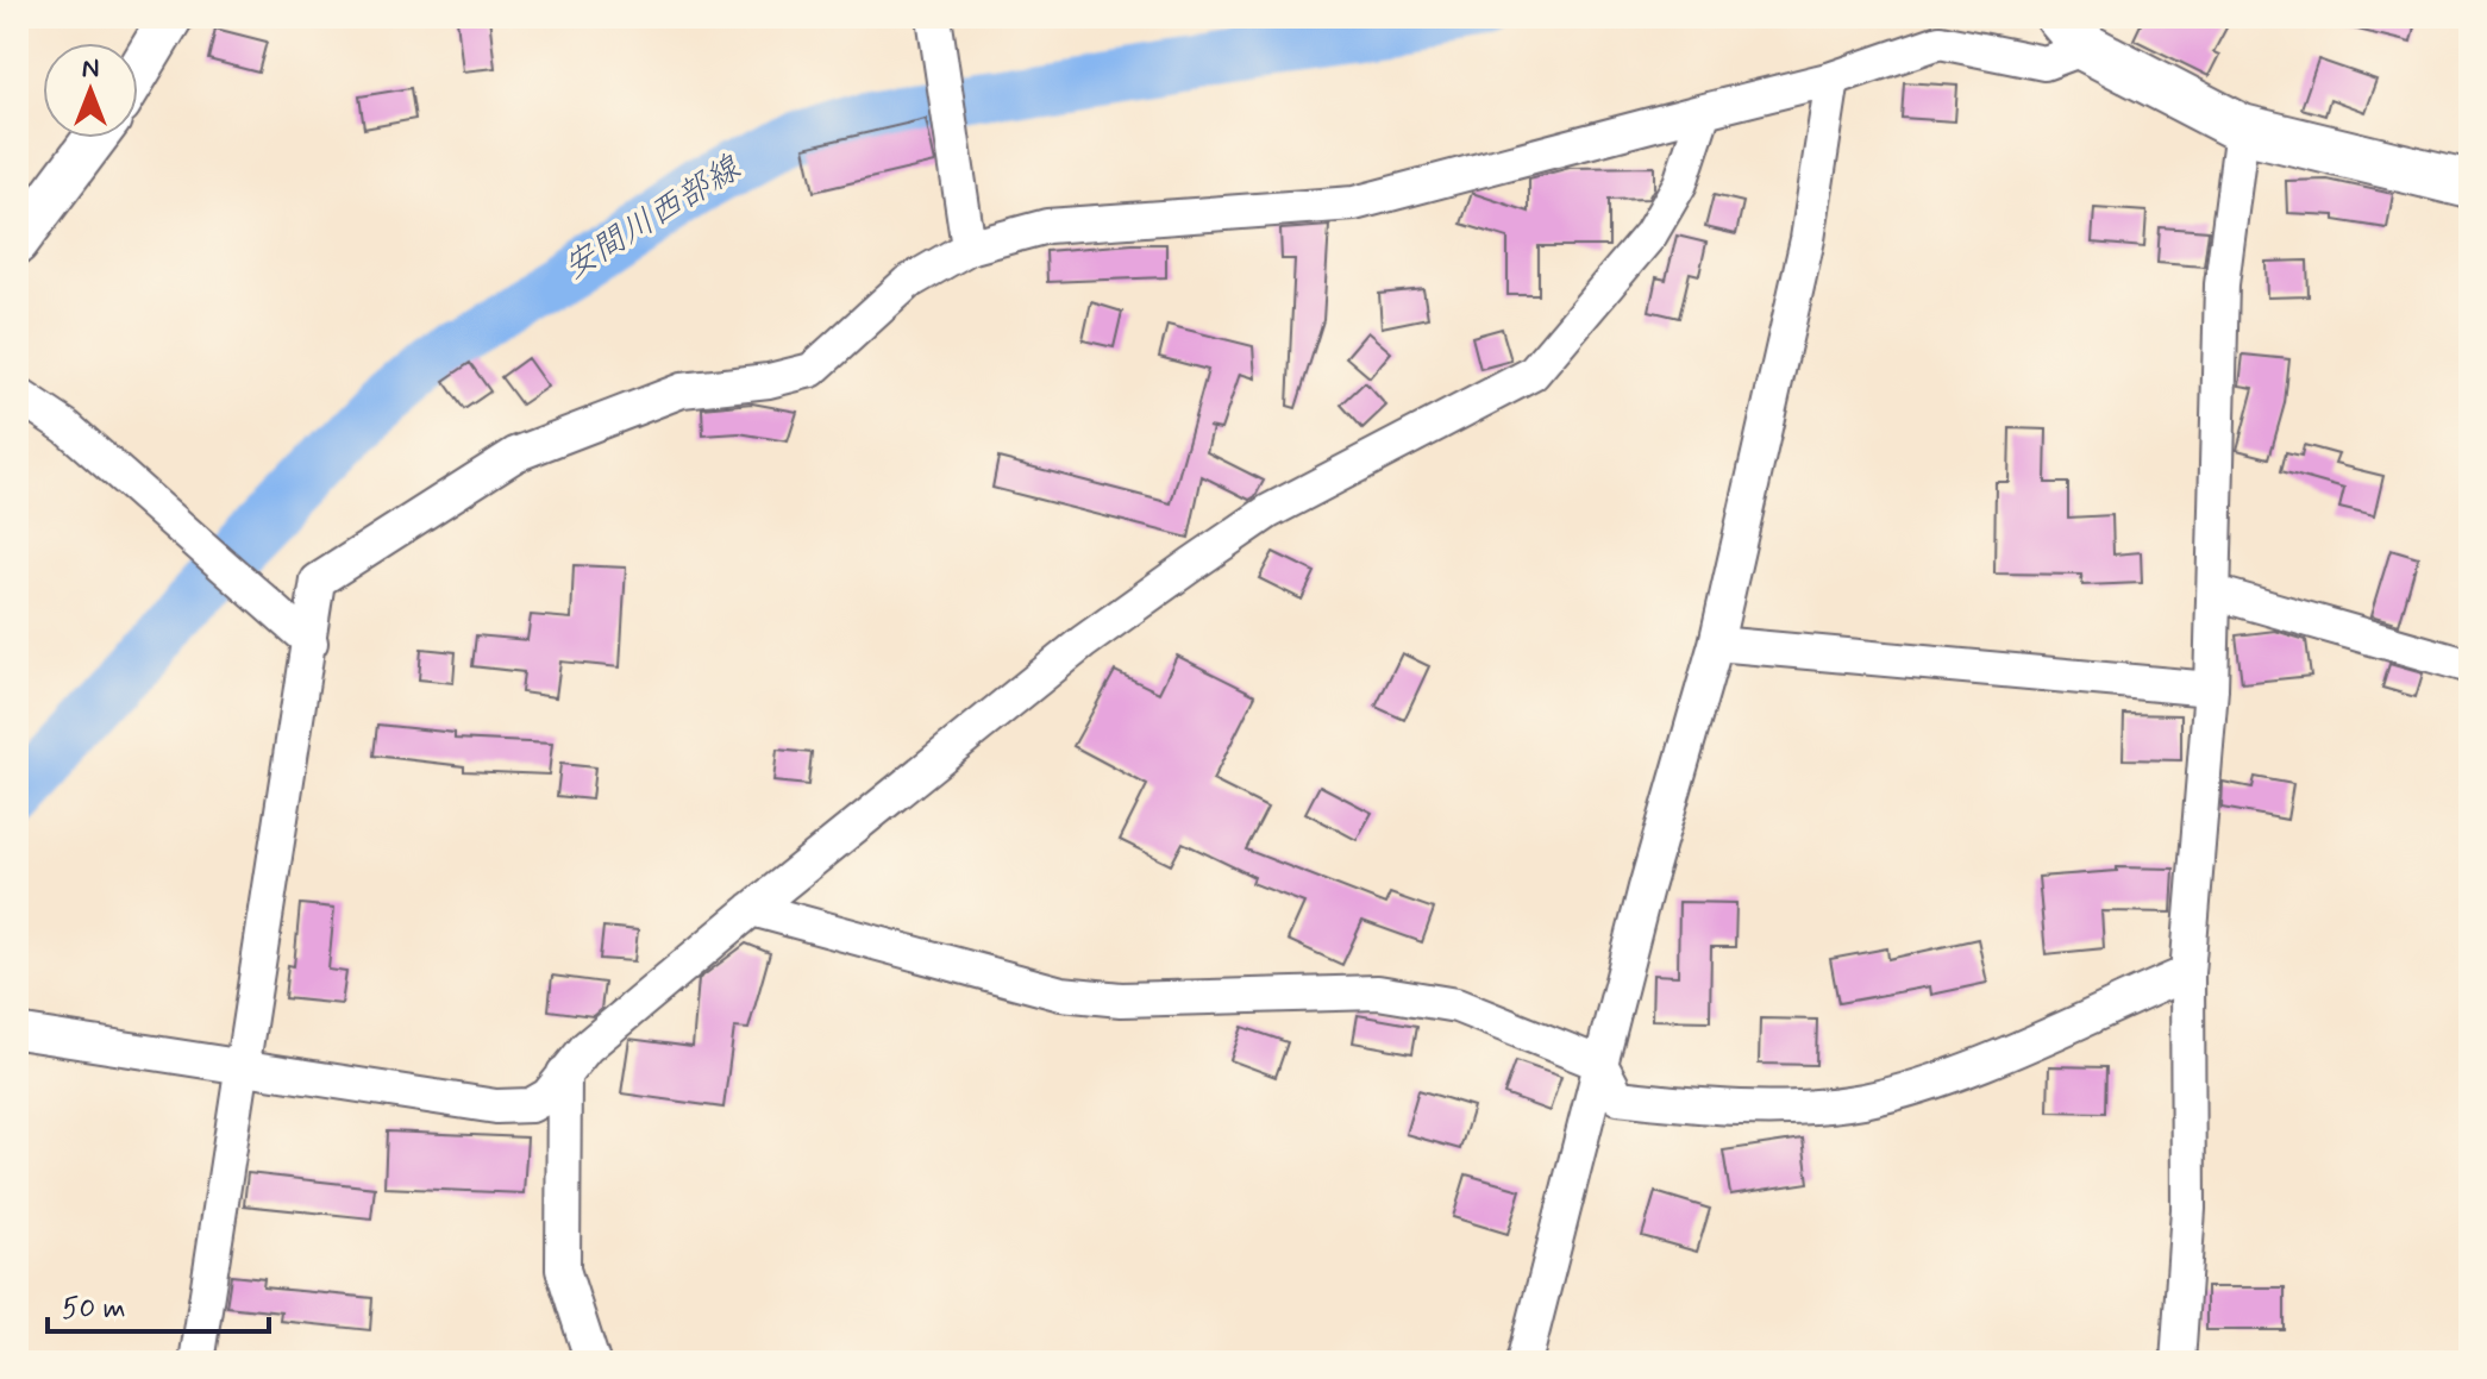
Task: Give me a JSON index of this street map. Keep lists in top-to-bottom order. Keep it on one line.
{"water":["安間川西部線"],"scale_bar":"50 m","north":"top"}
